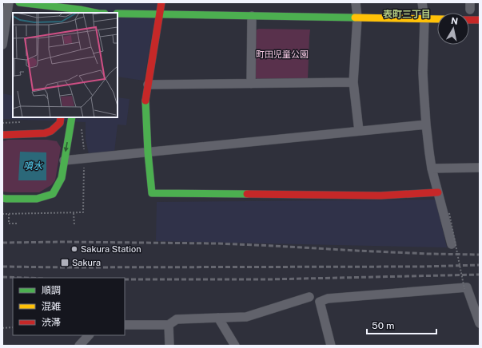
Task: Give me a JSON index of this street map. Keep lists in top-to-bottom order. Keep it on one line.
{"districts":["表町三丁目"],"water":["噴水"],"parks":["町田児童公園"],"places":{"other":["Sakura Station"],"transit":["Sakura"]},"legend":["順調","混雑","渋滞"],"scale_bar":"50 m","north":"top"}
